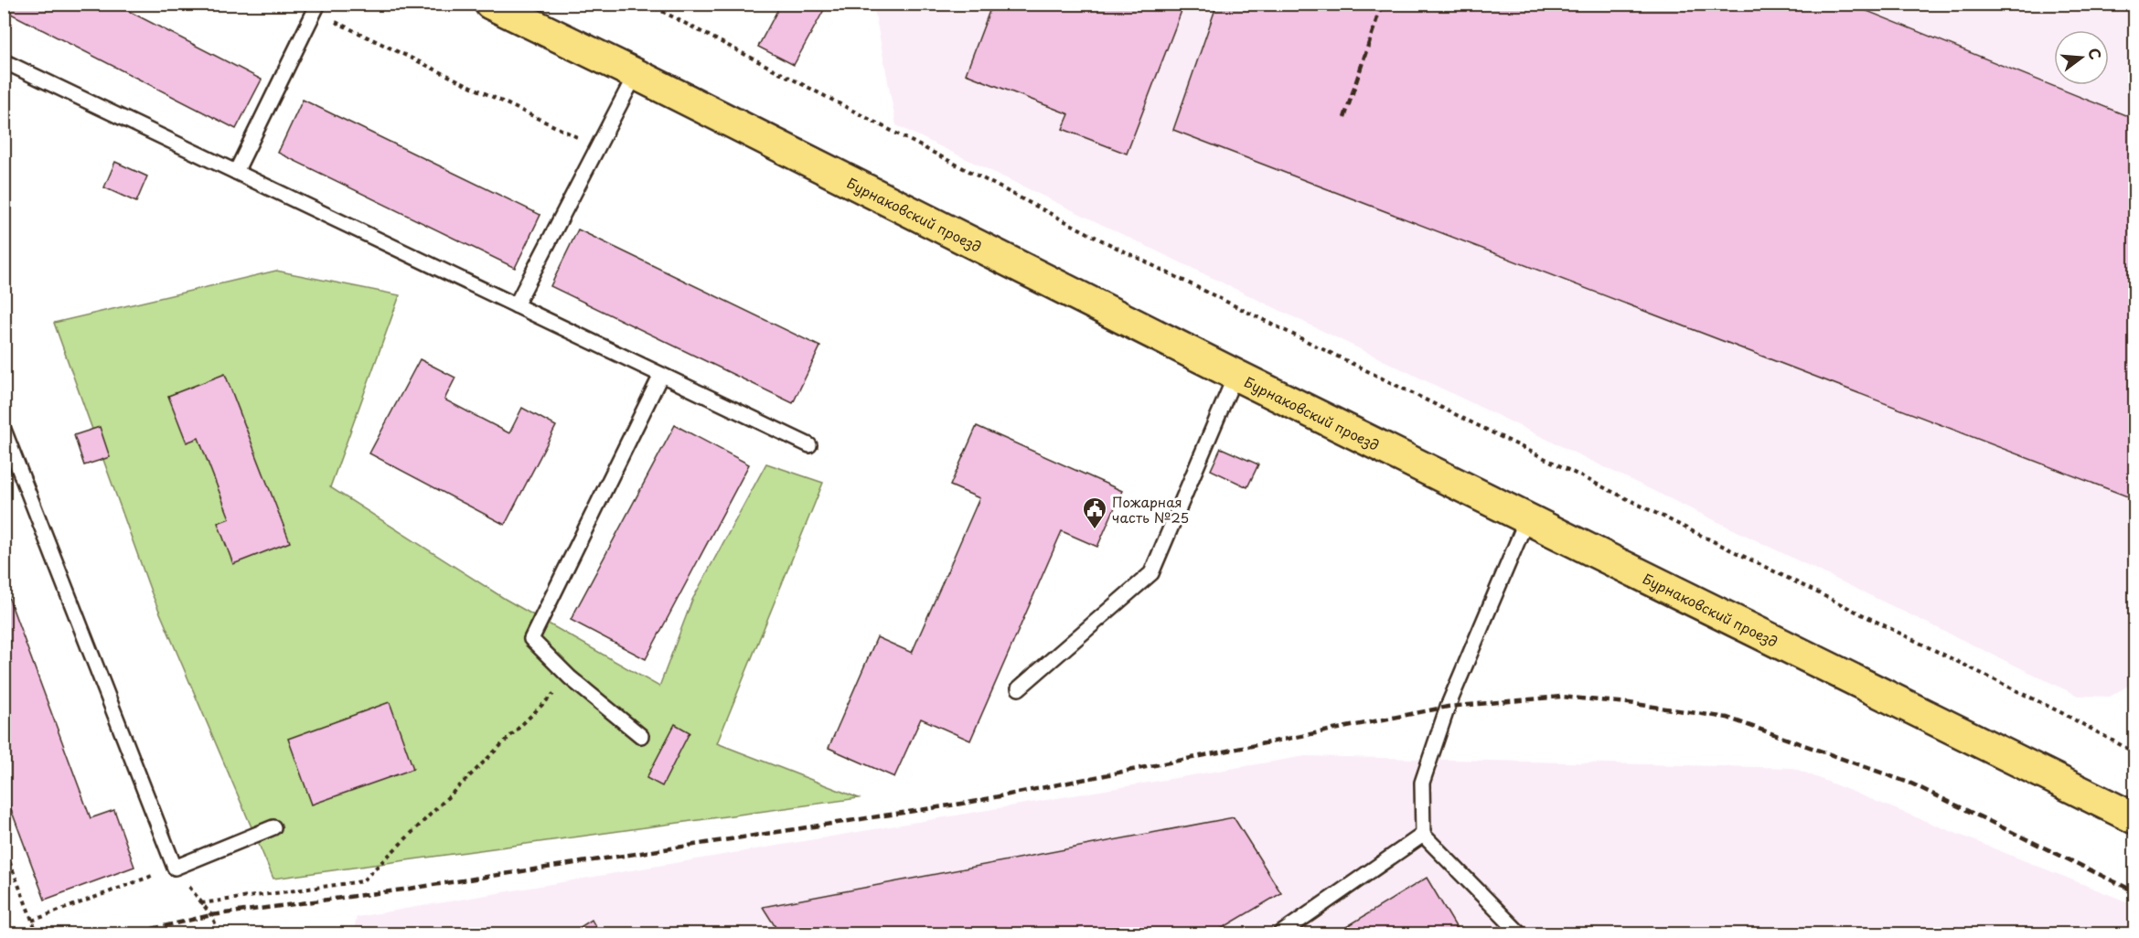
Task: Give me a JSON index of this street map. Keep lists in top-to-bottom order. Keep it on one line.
{"streets":{"main road":["Бурнаковский проезд"]},"places":{"public building":["Пожарная часть №25"]},"north":"right"}
